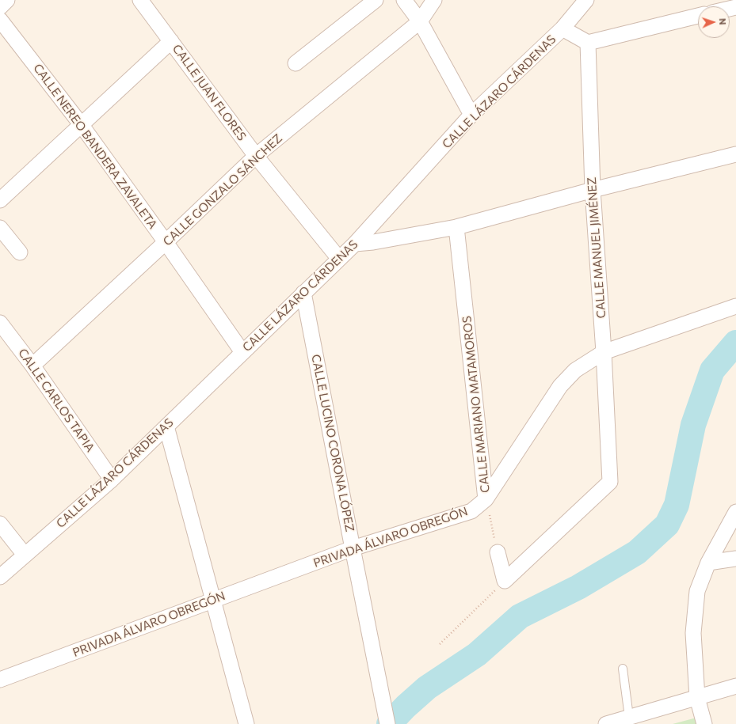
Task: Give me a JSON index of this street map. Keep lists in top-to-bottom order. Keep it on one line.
{"streets":{"street":["CALLE LÁZARO CÁRDENAS","CALLE JUAN FLORES","CALLE NEREO BANDERA ZAVALETA","CALLE GONZALO SÁNCHEZ","CALLE MANUEL JIMÉNEZ","CALLE CARLOS TAPIA","CALLE MARIANO MATAMOROS","CALLE LUCINO CORONA LÓPEZ","PRIVADA ÁLVARO OBREGÓN"]},"crossings":[["CALLE LÁZARO CÁRDENAS","CALLE JUAN FLORES"],["CALLE LÁZARO CÁRDENAS","CALLE NEREO BANDERA ZAVALETA"],["CALLE LÁZARO CÁRDENAS","CALLE CARLOS TAPIA"],["CALLE LÁZARO CÁRDENAS","CALLE LUCINO CORONA LÓPEZ"],["CALLE JUAN FLORES","CALLE GONZALO SÁNCHEZ"],["CALLE NEREO BANDERA ZAVALETA","CALLE GONZALO SÁNCHEZ"],["CALLE GONZALO SÁNCHEZ","CALLE CARLOS TAPIA"],["CALLE MANUEL JIMÉNEZ","PRIVADA ÁLVARO OBREGÓN"],["CALLE MARIANO MATAMOROS","PRIVADA ÁLVARO OBREGÓN"],["CALLE LUCINO CORONA LÓPEZ","PRIVADA ÁLVARO OBREGÓN"]],"north":"right"}
